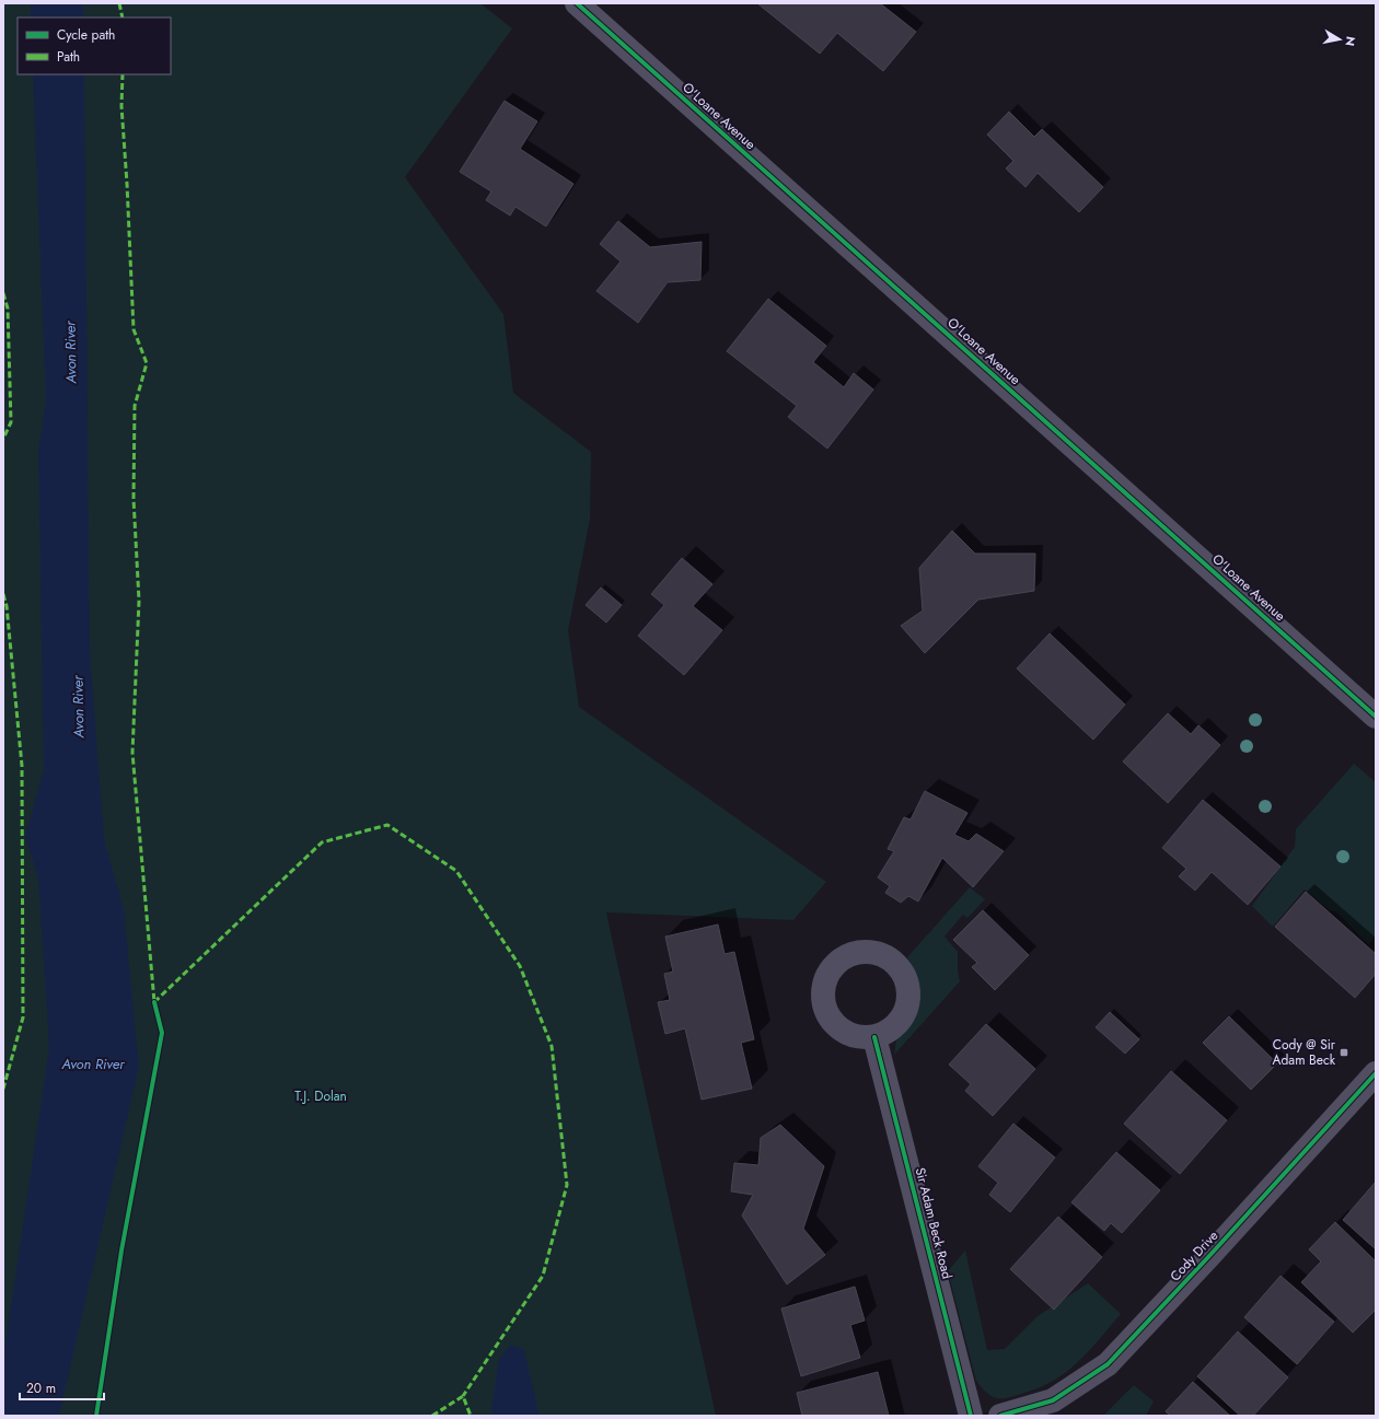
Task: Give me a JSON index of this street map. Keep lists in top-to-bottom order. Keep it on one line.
{"streets":{"street":["O'Loane Avenue","Sir Adam Beck Road","Cody Drive"]},"water":["Avon River"],"parks":["T.J. Dolan"],"places":{"transit":["Cody @ Sir Adam Beck"]},"legend":["Cycle path","Path"],"scale_bar":"20 m","north":"right"}
